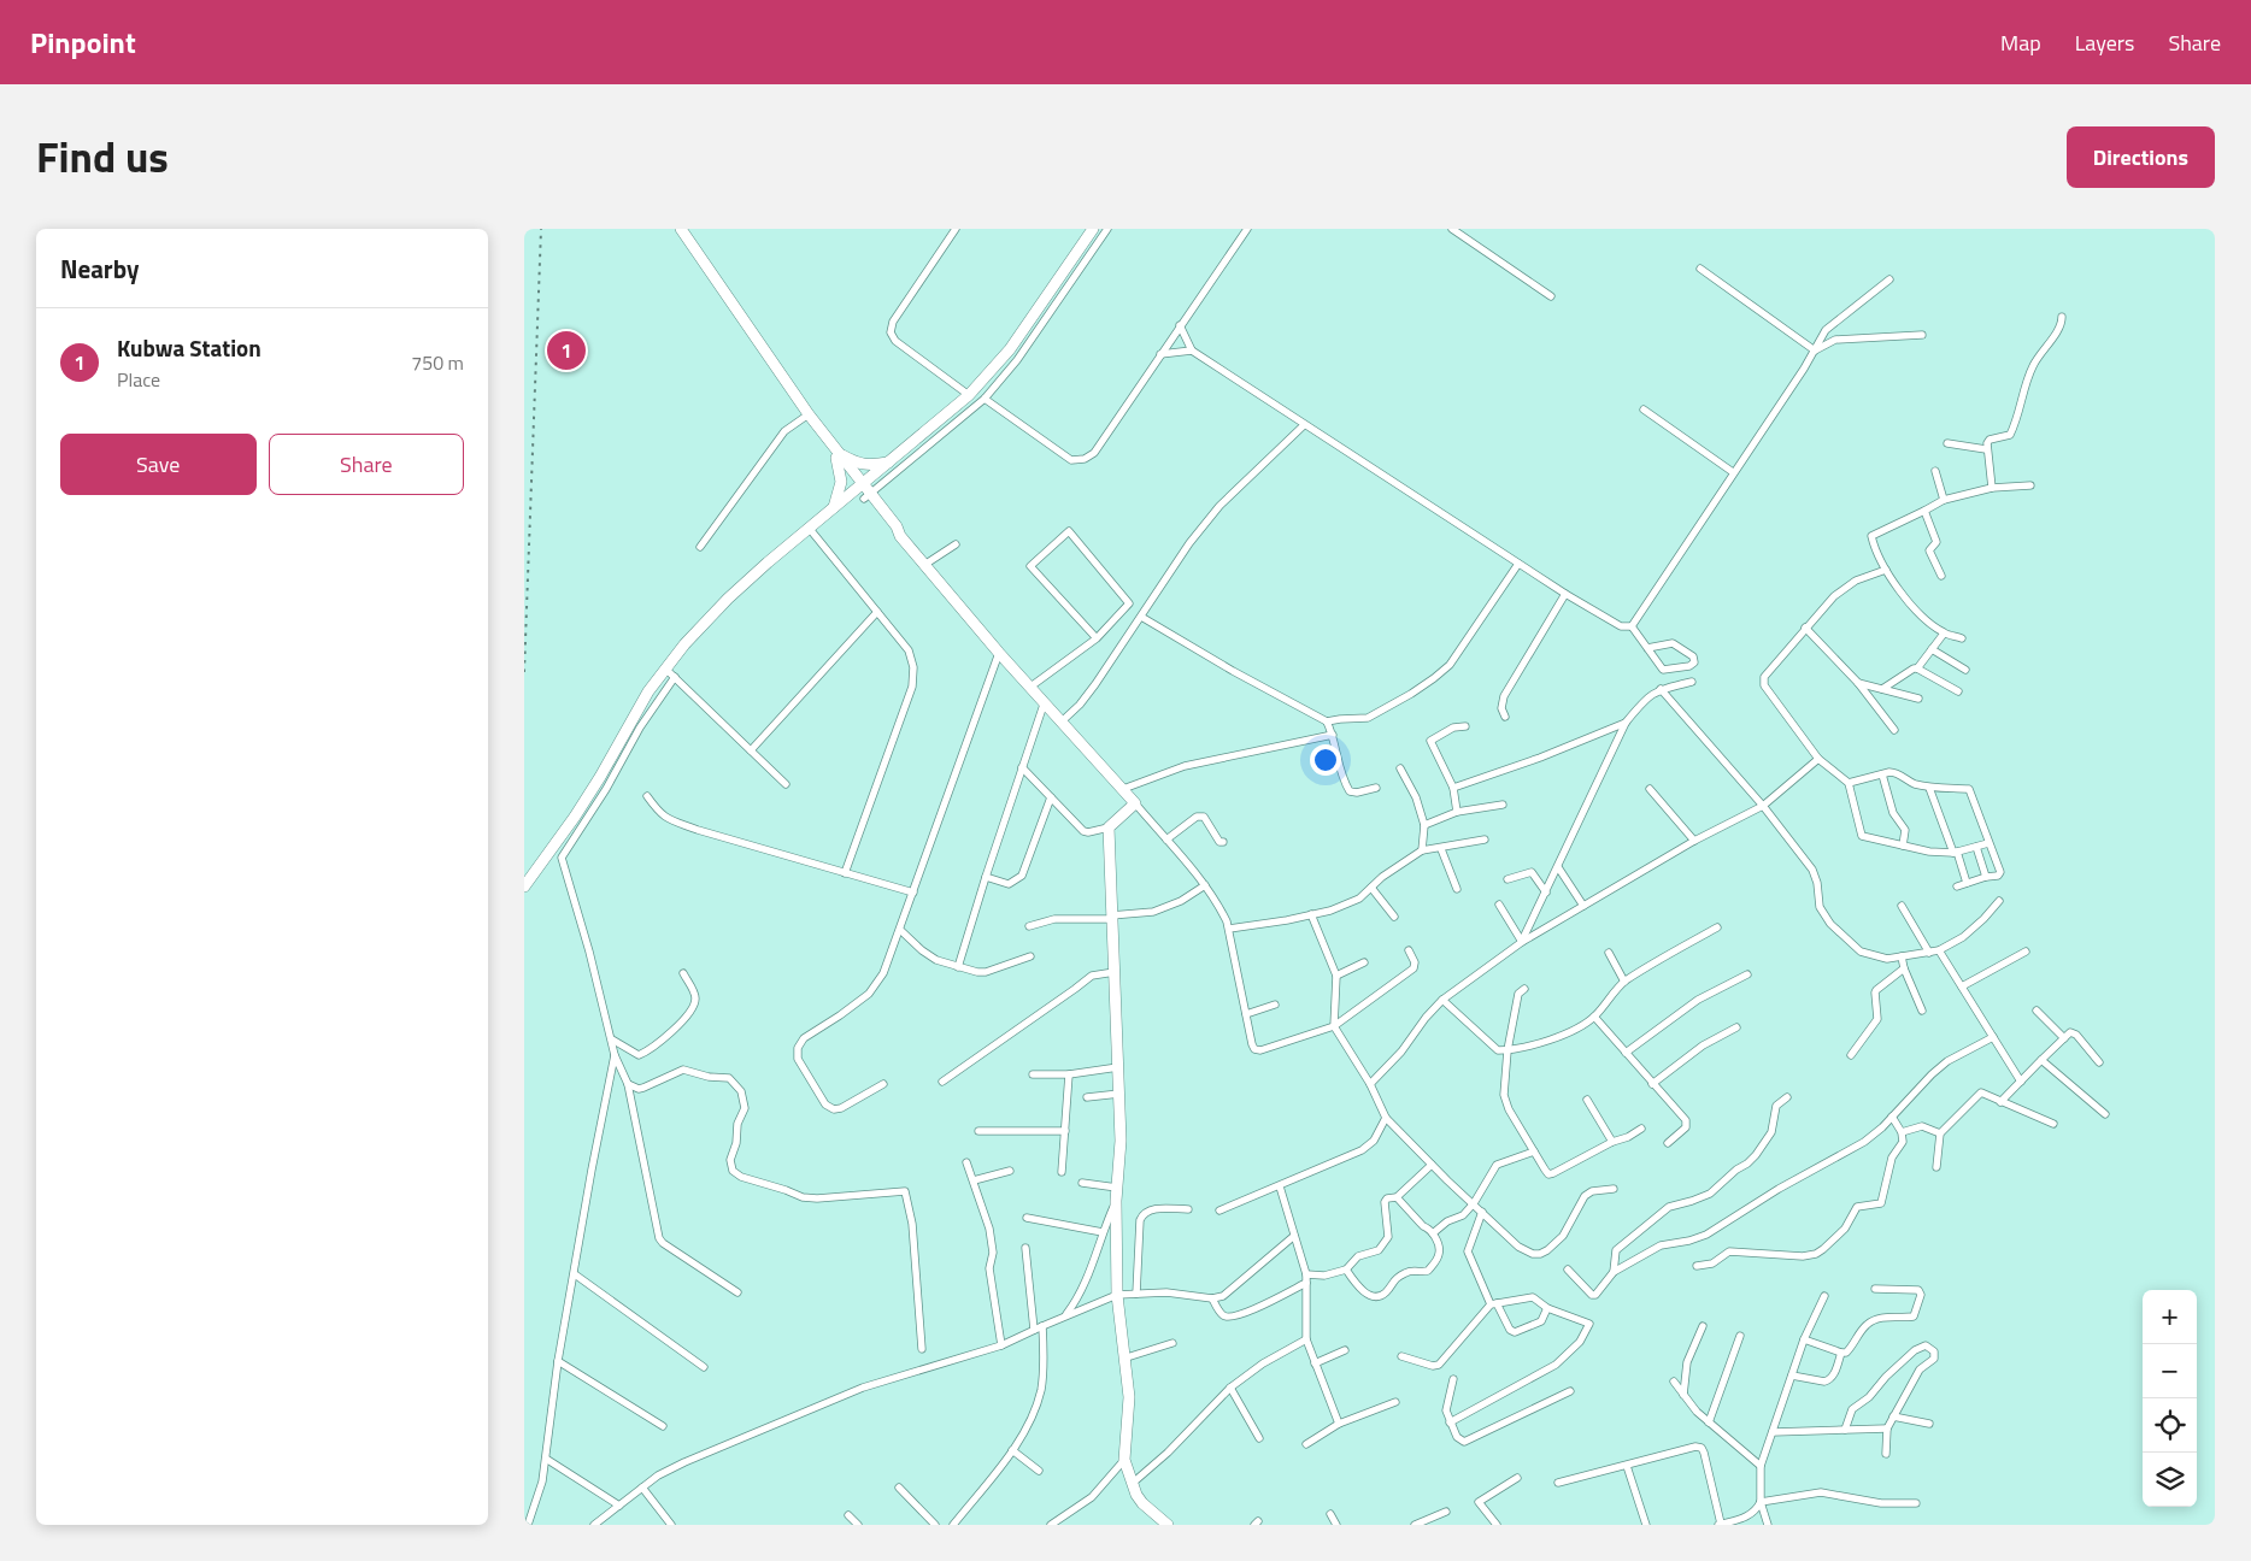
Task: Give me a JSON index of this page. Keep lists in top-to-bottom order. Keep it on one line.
{"page":{"header":"Pinpoint","nav":["Map","Layers","Share"],"title":"Find us","buttons":["Directions",["Save","Share"]],"heading":"Nearby","list":[{"mark":"1","name":"Kubwa Station","note":"Place","value":"750 m"}],"pins":"1","map_buttons":["+","−"]}}
